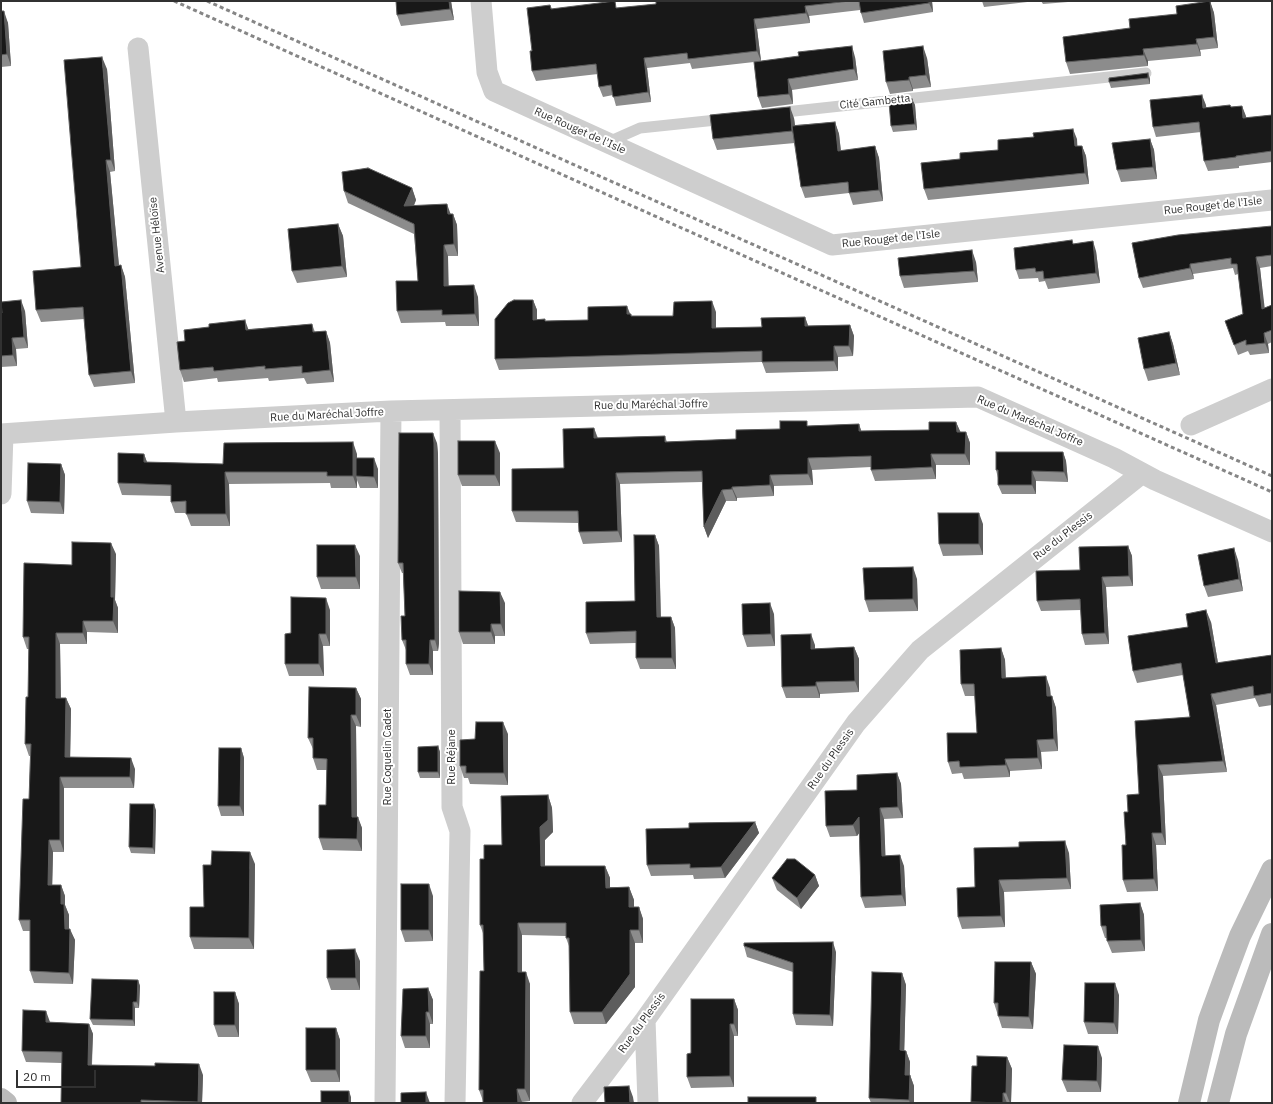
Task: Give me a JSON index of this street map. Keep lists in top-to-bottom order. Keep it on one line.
{"streets":{"street":["Rue Rouget de l'Isle","Avenue Héloïse","Rue du Maréchal Joffre","Rue du Plessis","Rue Coquelin Cadet","Rue Réjane"],"lane":["Cité Gambetta"]},"crossings":[["Avenue Héloïse","Rue du Maréchal Joffre"],["Rue du Maréchal Joffre","Rue du Plessis"],["Rue du Maréchal Joffre","Rue Coquelin Cadet"],["Rue du Maréchal Joffre","Rue Réjane"]],"scale_bar":"20 m"}
